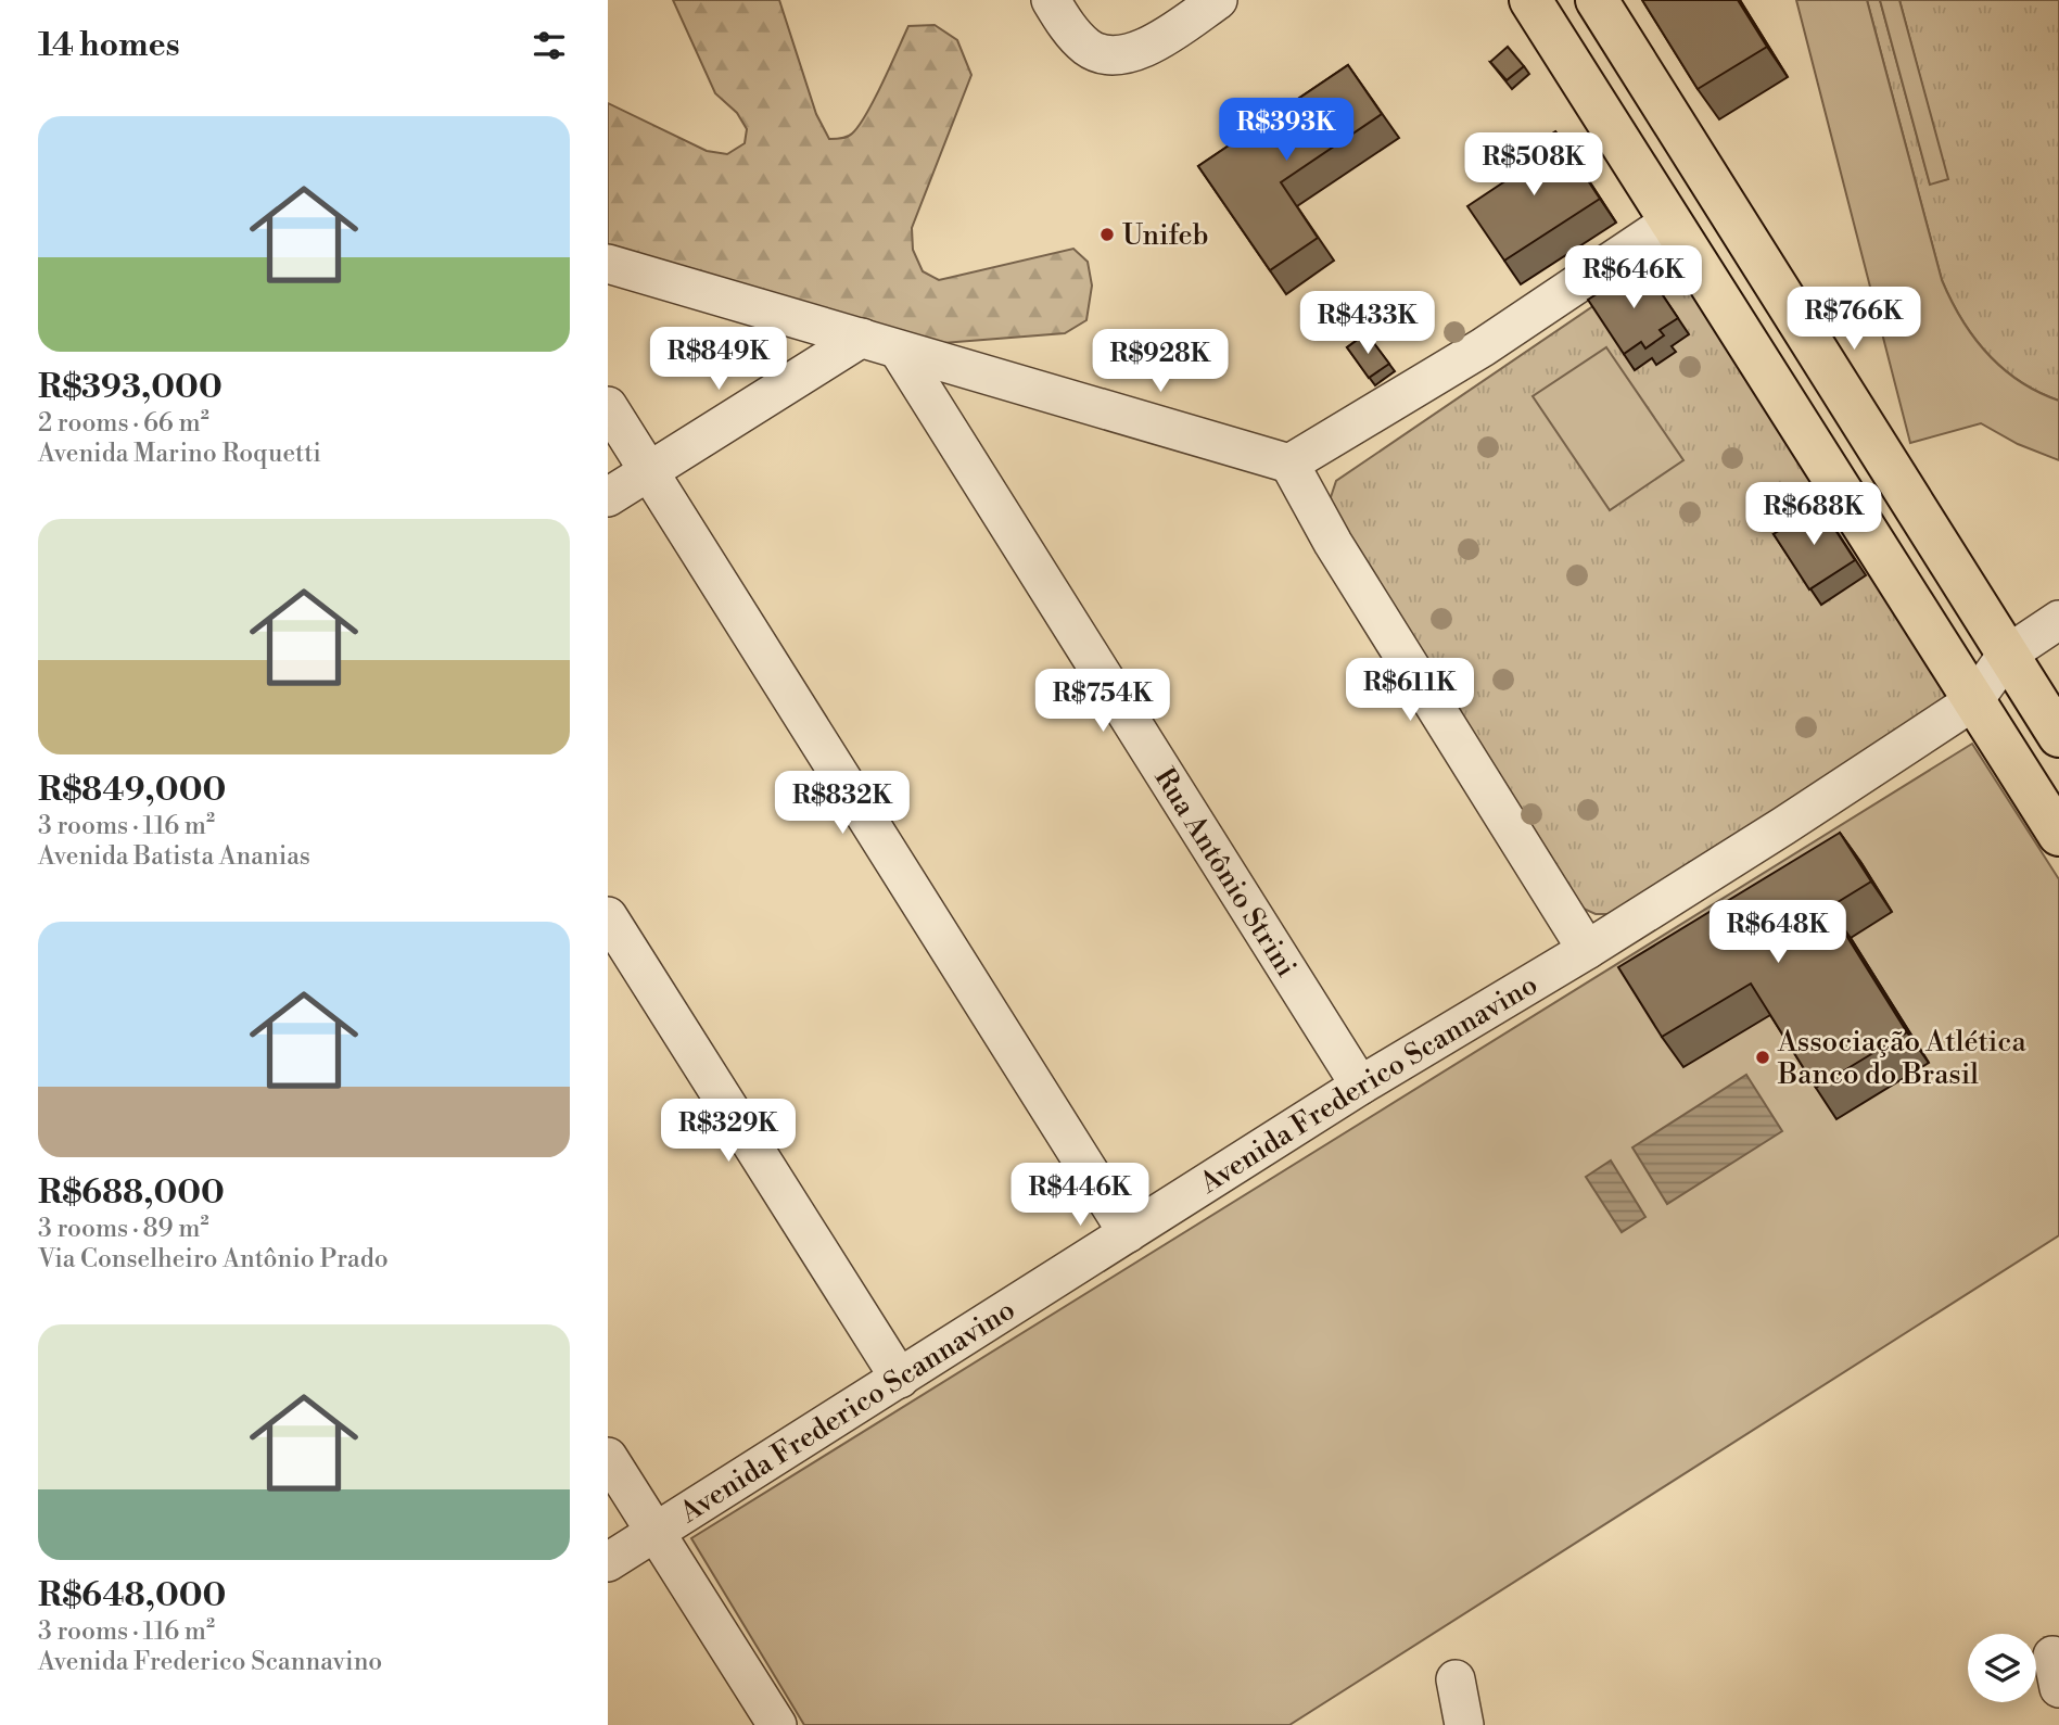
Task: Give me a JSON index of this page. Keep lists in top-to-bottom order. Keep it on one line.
{"streets":{"street":["Rua Antônio Strini","Avenida Frederico Scannavino"]},"crossings":[["Rua Antônio Strini","Avenida Frederico Scannavino"]],"places":["Unifeb","Associação Atlética Banco do Brasil"],"page":{"heading":"14 homes","list":[{"name":"R$393,000","note":"2 rooms · 66 m² · Avenida Marino Roquetti"},{"name":"R$849,000","note":"3 rooms · 116 m² · Avenida Batista Ananias"},{"name":"R$688,000","note":"3 rooms · 89 m² · Via Conselheiro Antônio Prado"},{"name":"R$648,000","note":"3 rooms · 116 m² · Avenida Frederico Scannavino"}],"price":["R$393K","R$508K","R$646K","R$766K","R$433K","R$849K","R$928K","R$688K","R$611K","R$754K","R$832K","R$648K","R$329K","R$446K"]}}
